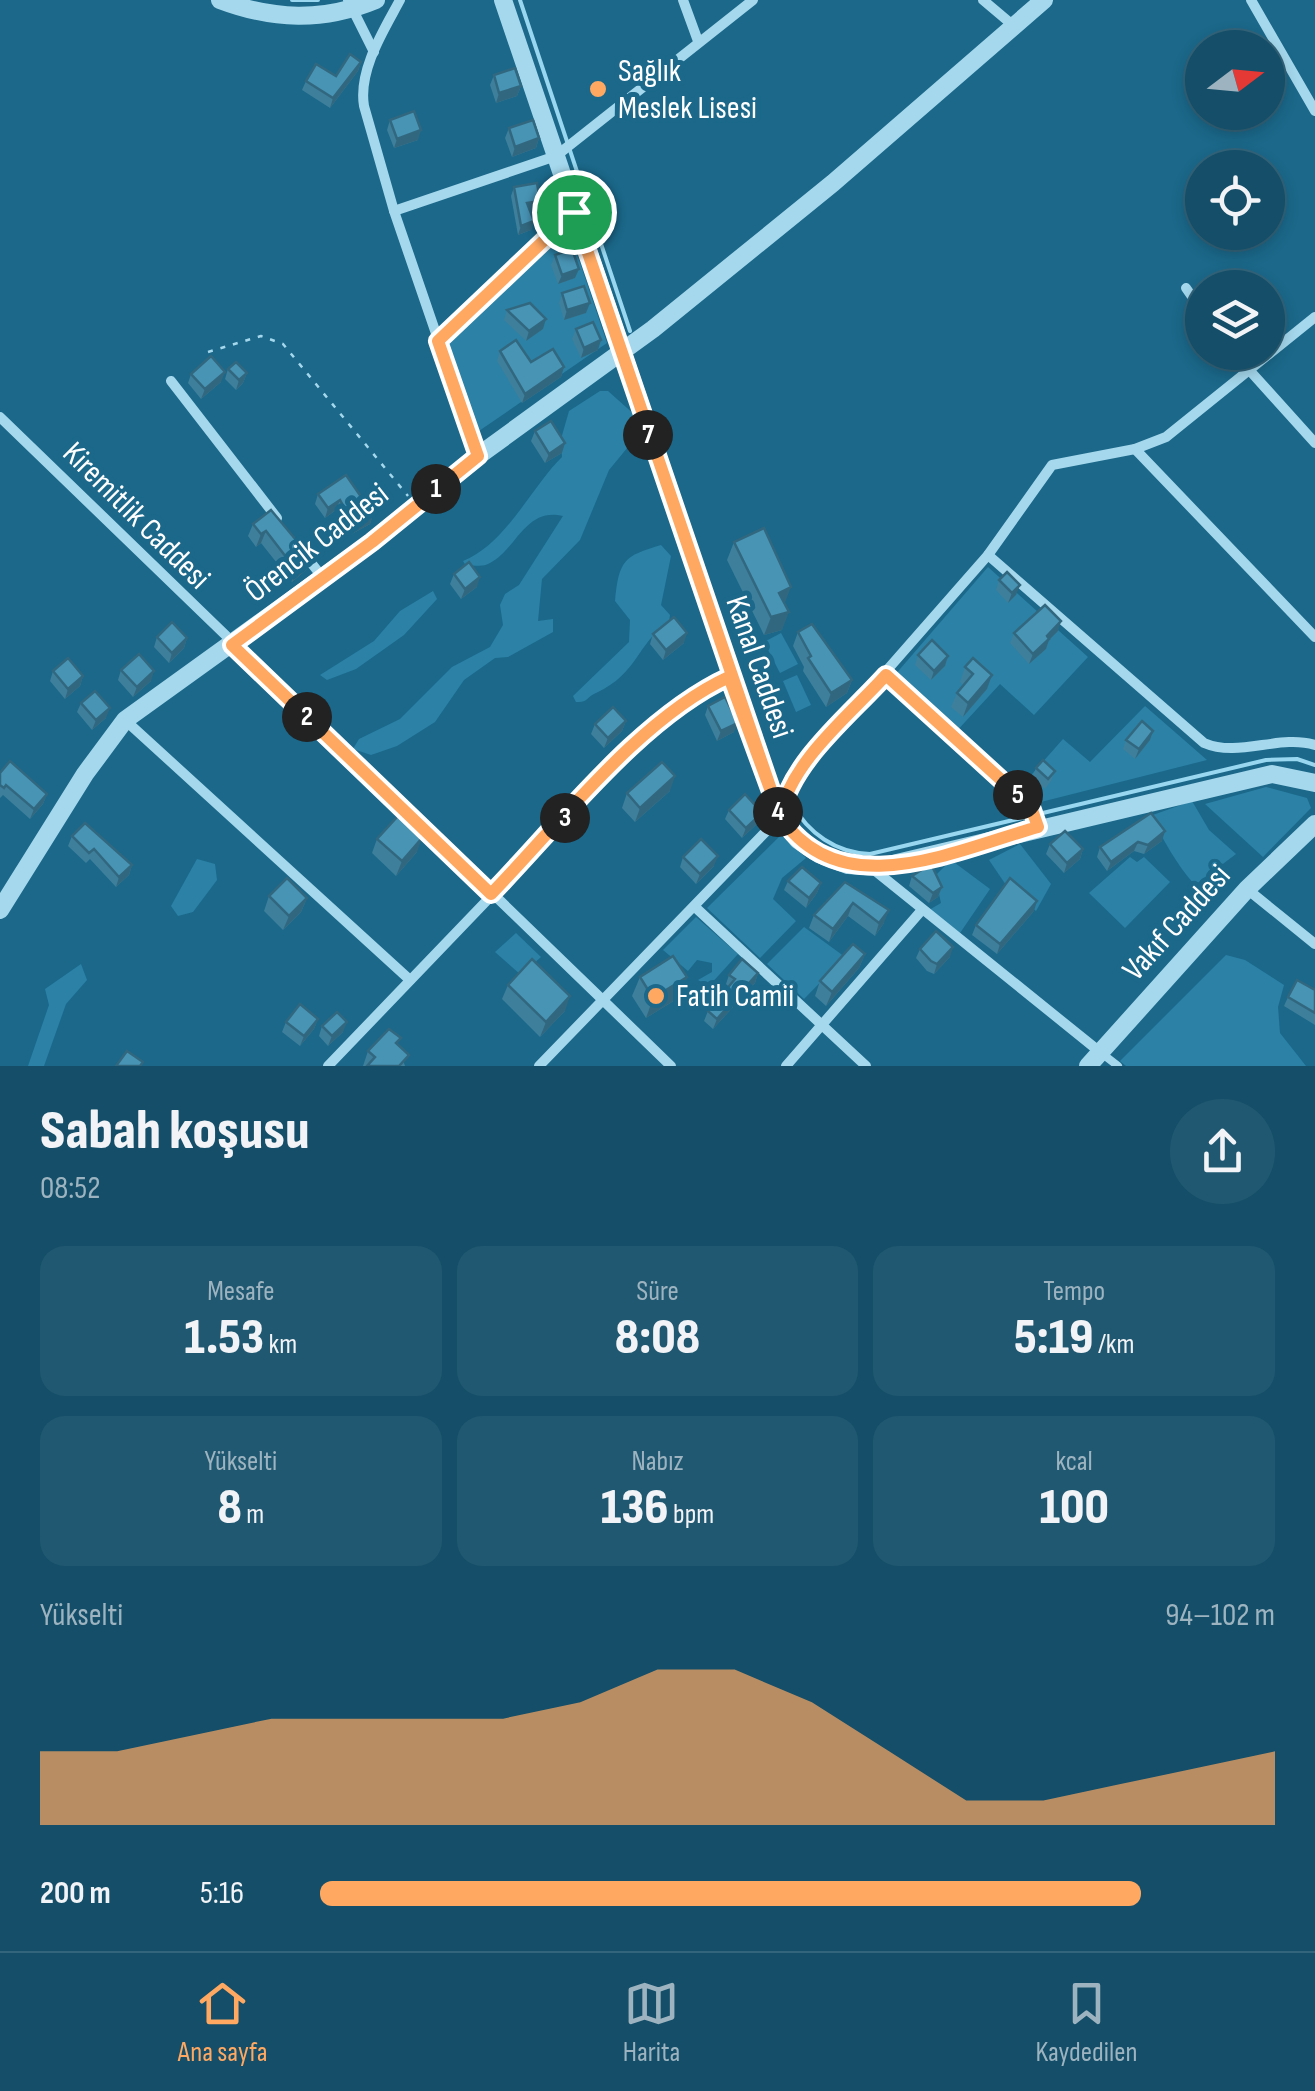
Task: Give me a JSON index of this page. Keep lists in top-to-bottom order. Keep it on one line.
{"streets":{"street":["Kiremitlik Caddesi","Örencik Caddesi","Kanal Caddesi","Vakıf Caddesi"]},"crossings":[["Kiremitlik Caddesi","Örencik Caddesi"],["Örencik Caddesi","Kanal Caddesi"]],"places":["Sağlık Meslek Lisesi","Fatih Camii"],"north":"right","page":{"pins":["7","1","2","5","4","3"],"heading":["Sabah koşusu","08:52"],"stats":[["Mesafe","1.53 km"],["Süre","8:08"],["Tempo","5:19 /km"],["Yükselti","8 m"],["Nabız","136 bpm"],["kcal","100"]],"chart":["Yükselti","94–102 m"],"list":[{"name":"200 m","note":"5:16"}],"tabs":["Ana sayfa","Harita","Kaydedilen"]}}
